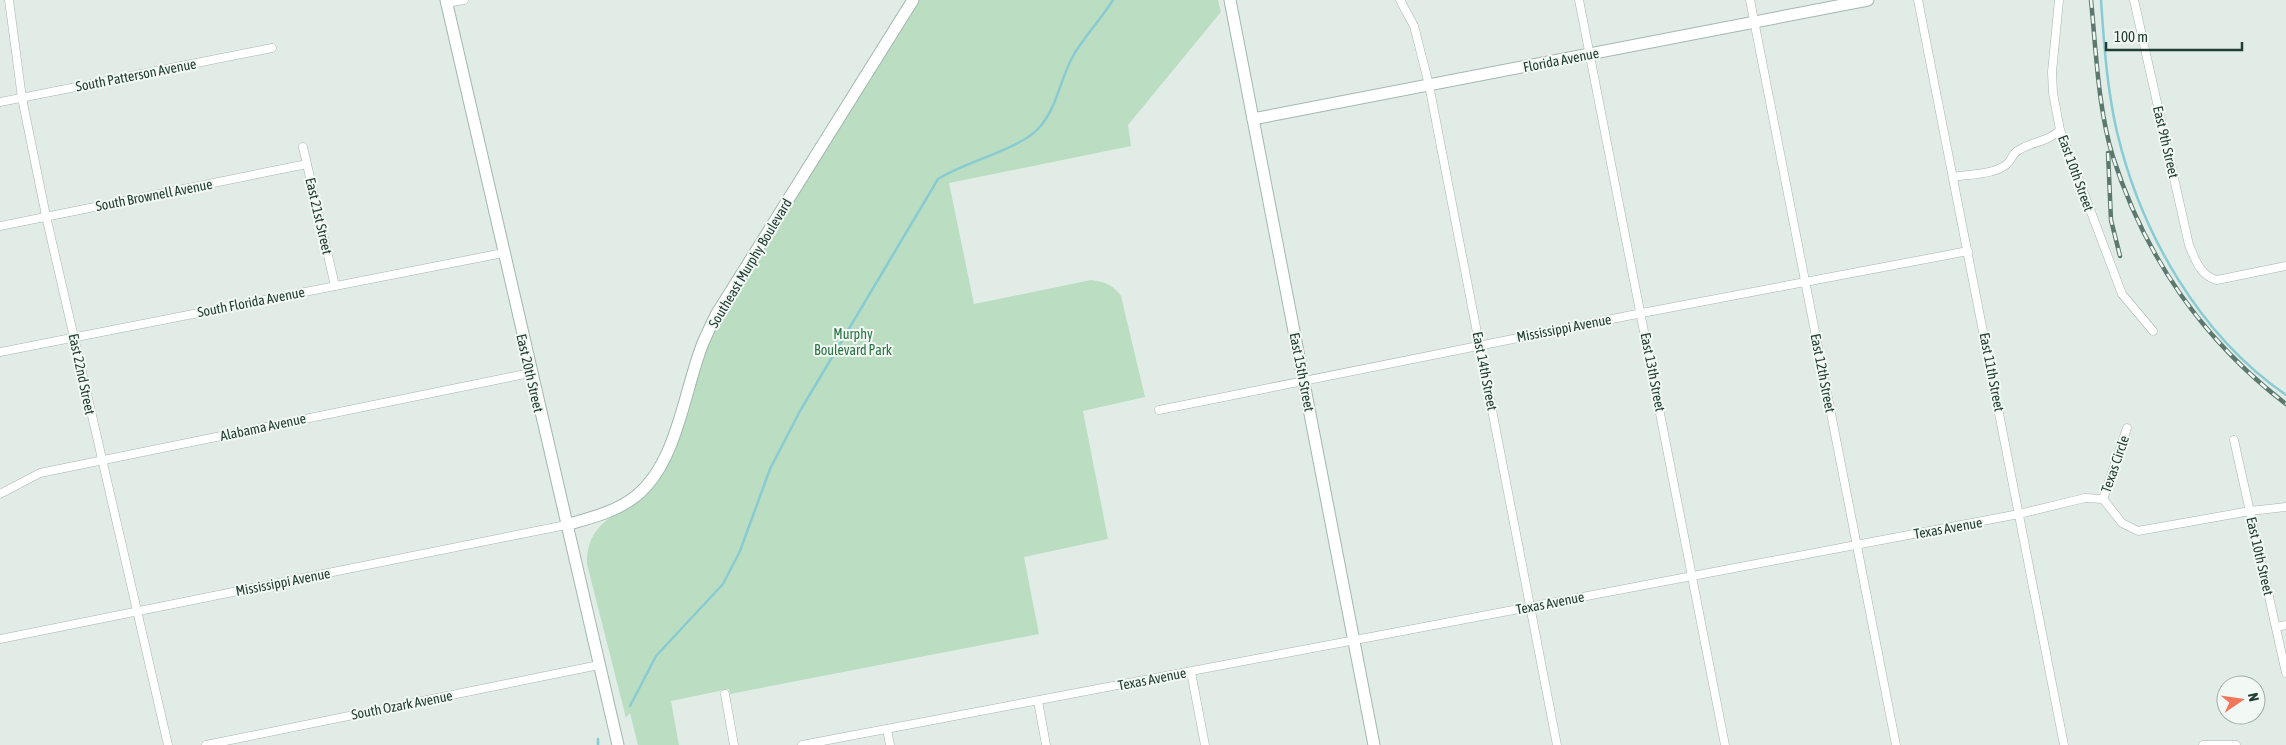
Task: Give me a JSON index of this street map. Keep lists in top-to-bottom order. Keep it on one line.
{"streets":{"main road":["Florida Avenue","Southeast Murphy Boulevard","East 15th Street","East 20th Street"],"street":["South Patterson Avenue","East 9th Street","East 10th Street","South Brownell Avenue","East 21st Street","South Florida Avenue","Mississippi Avenue","East 14th Street","East 13th Street","East 11th Street","East 12th Street","East 22nd Street","Alabama Avenue","Texas Circle","Texas Avenue","South Ozark Avenue"]},"crossings":[["Florida Avenue","East 14th Street"],["Florida Avenue","East 15th Street"],["Florida Avenue","East 13th Street"],["Florida Avenue","East 12th Street"],["South Patterson Avenue","East 22nd Street"],["South Brownell Avenue","East 21st Street"],["South Brownell Avenue","East 22nd Street"],["East 21st Street","South Florida Avenue"],["Southeast Murphy Boulevard","Mississippi Avenue"],["Southeast Murphy Boulevard","East 20th Street"],["South Florida Avenue","East 20th Street"],["South Florida Avenue","East 22nd Street"],["Mississippi Avenue","East 14th Street"],["Mississippi Avenue","East 15th Street"],["Mississippi Avenue","East 13th Street"],["Mississippi Avenue","East 11th Street"],["Mississippi Avenue","East 20th Street"],["Mississippi Avenue","East 12th Street"],["Mississippi Avenue","East 22nd Street"],["East 14th Street","Texas Avenue"],["East 15th Street","Texas Avenue"],["East 13th Street","Texas Avenue"],["East 11th Street","Texas Avenue"],["East 20th Street","Alabama Avenue"],["East 20th Street","South Ozark Avenue"],["East 12th Street","Texas Avenue"],["East 22nd Street","Alabama Avenue"],["Texas Circle","Texas Avenue"]],"parks":["Murphy Boulevard Park"],"scale_bar":"100 m","north":"right"}
